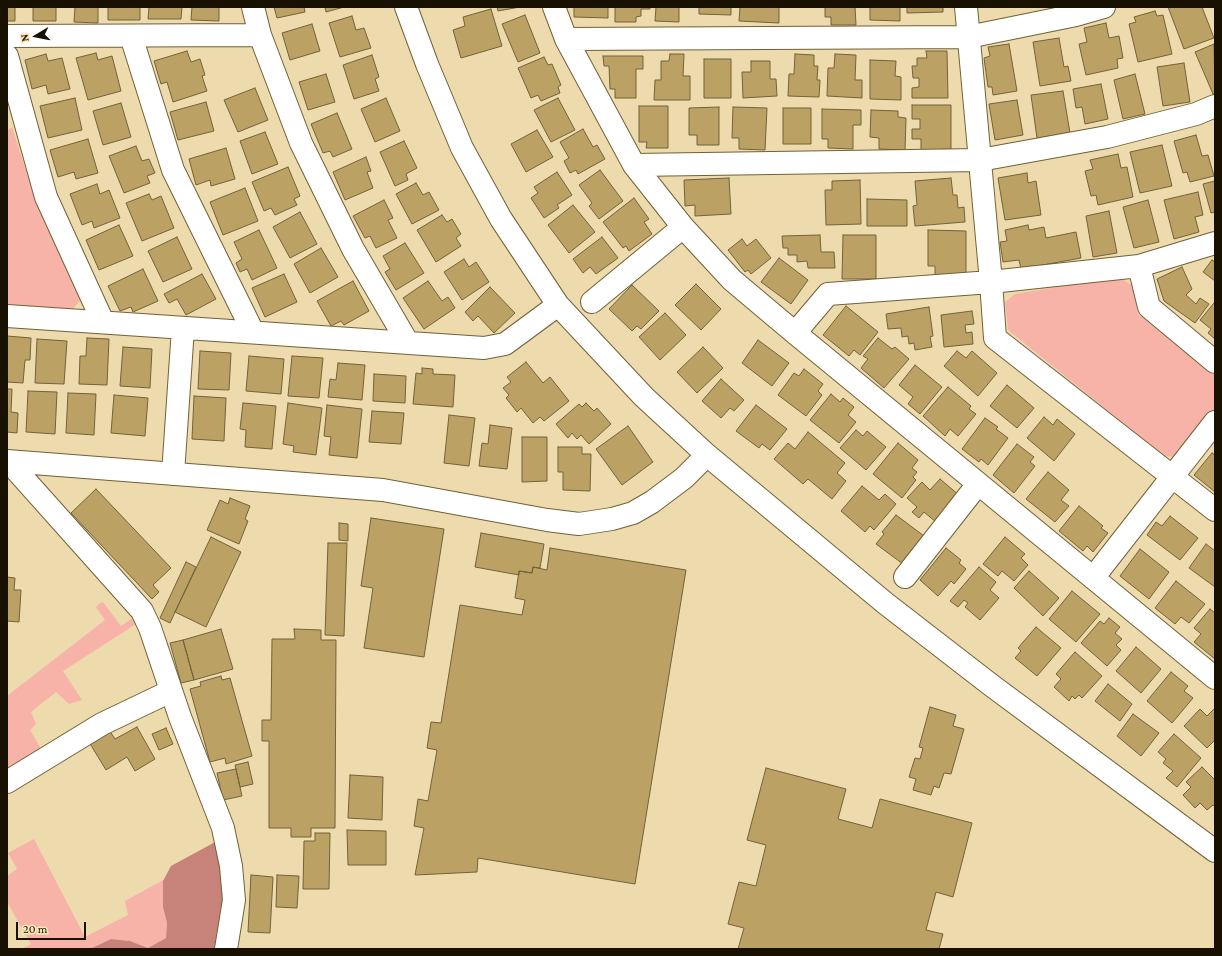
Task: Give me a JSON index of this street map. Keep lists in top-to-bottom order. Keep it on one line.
{"scale_bar":"20 m","north":"left"}
